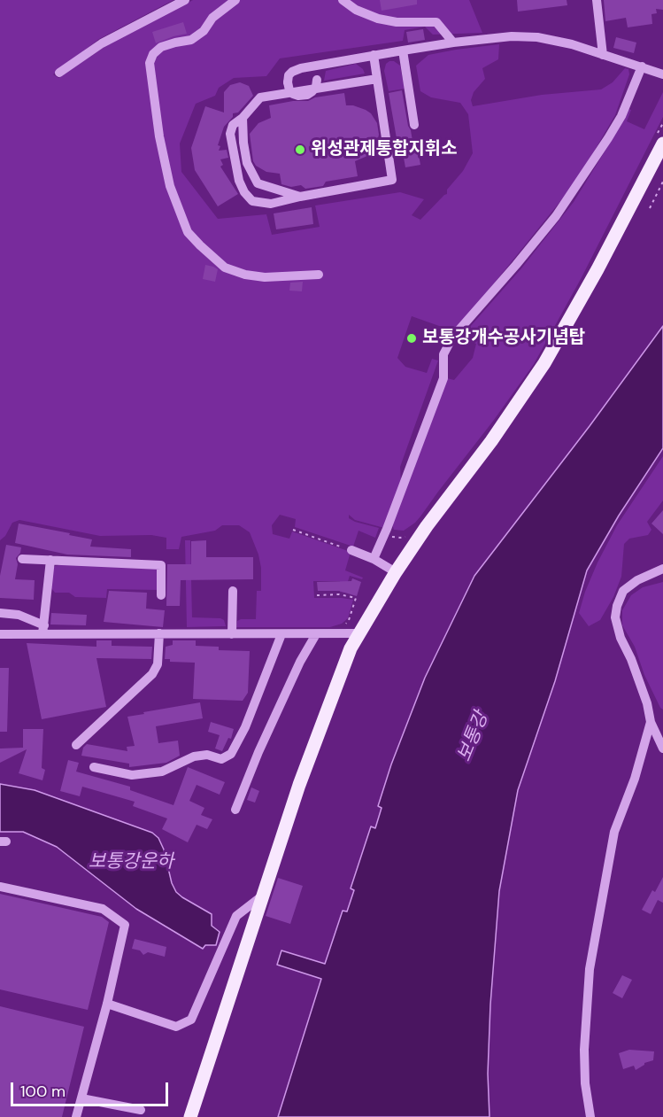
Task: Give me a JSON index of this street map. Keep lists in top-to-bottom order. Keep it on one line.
{"water":["보통강","보통강운하"],"places":["위성관제통합지휘소","보통강개수공사기념탑"],"scale_bar":"100 m"}
